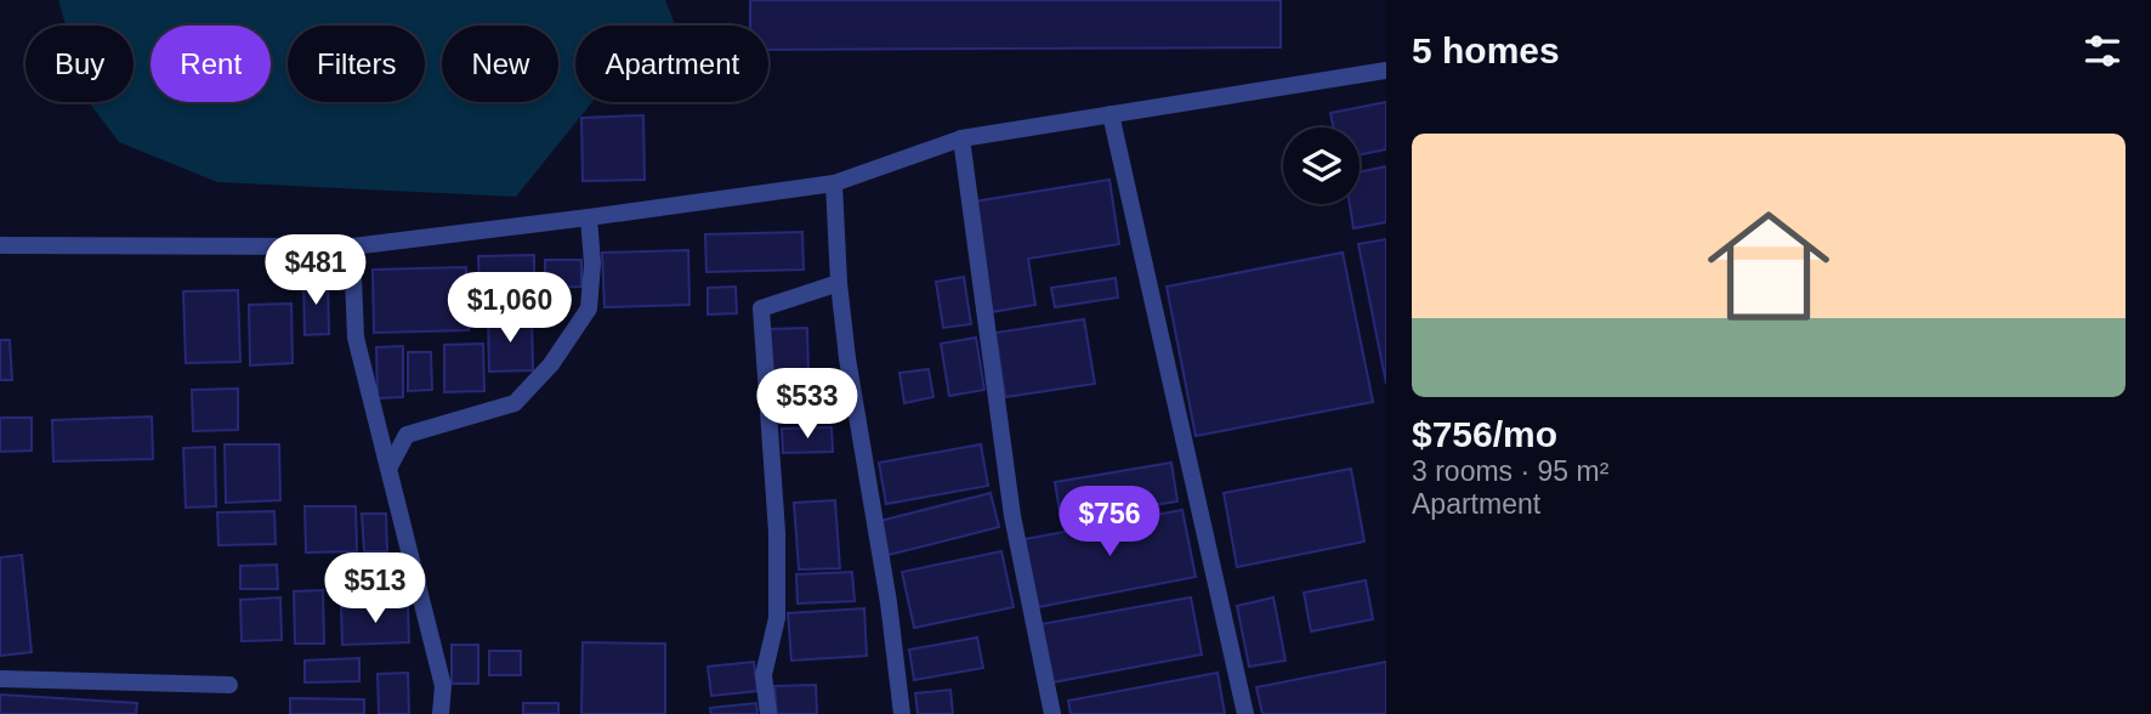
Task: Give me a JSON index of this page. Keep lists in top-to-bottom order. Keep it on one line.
{"page":{"heading":"5 homes","chip":["Buy","Rent","Filters","New","Apartment"],"list":[{"name":"$756/mo","note":"3 rooms · 95 m² · Apartment"}],"price":["$481","$1,060","$533","$756","$513"]}}
